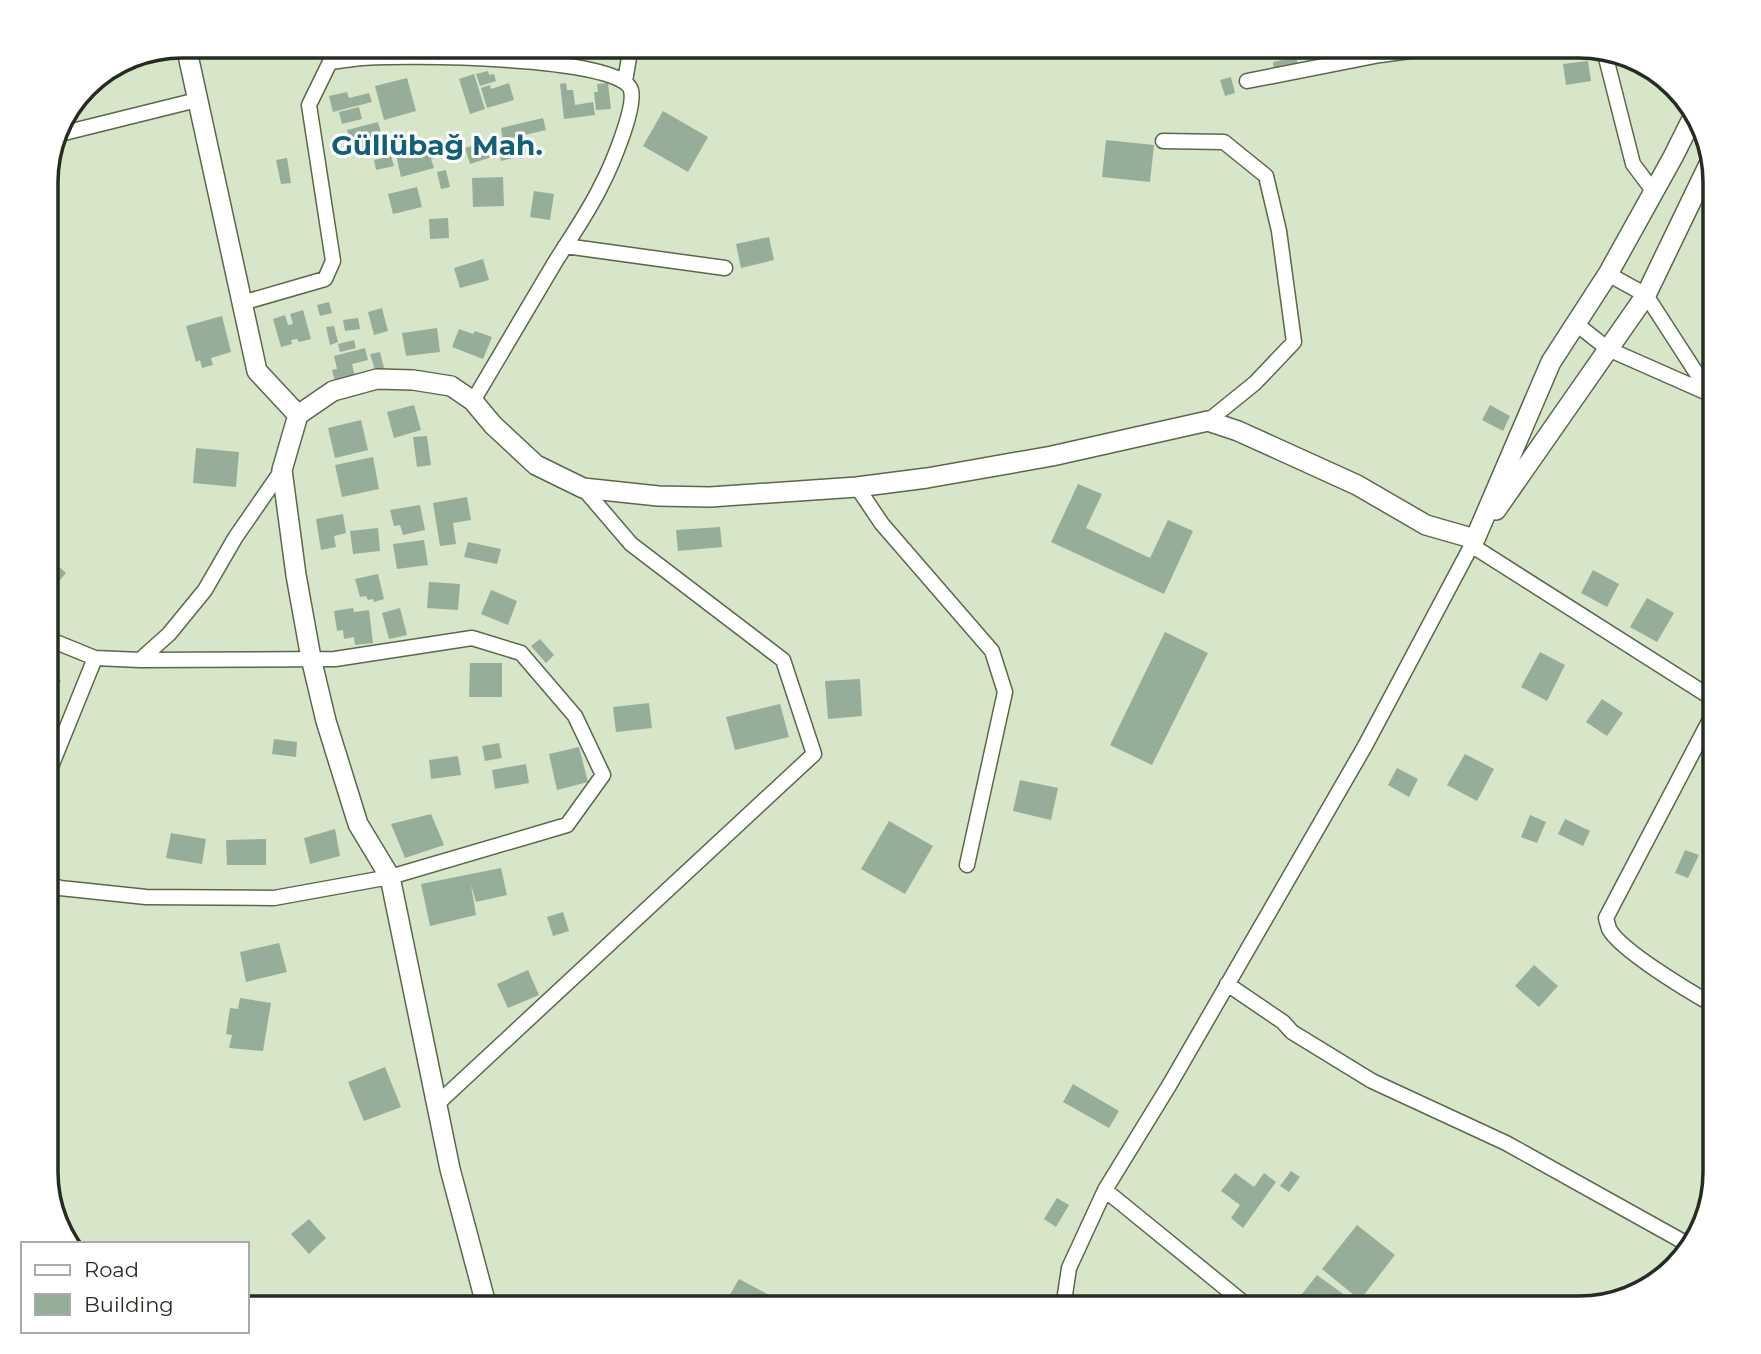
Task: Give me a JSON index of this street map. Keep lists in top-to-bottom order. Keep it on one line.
{"districts":["Güllübağ Mah."],"legend":["Road","Building"]}
